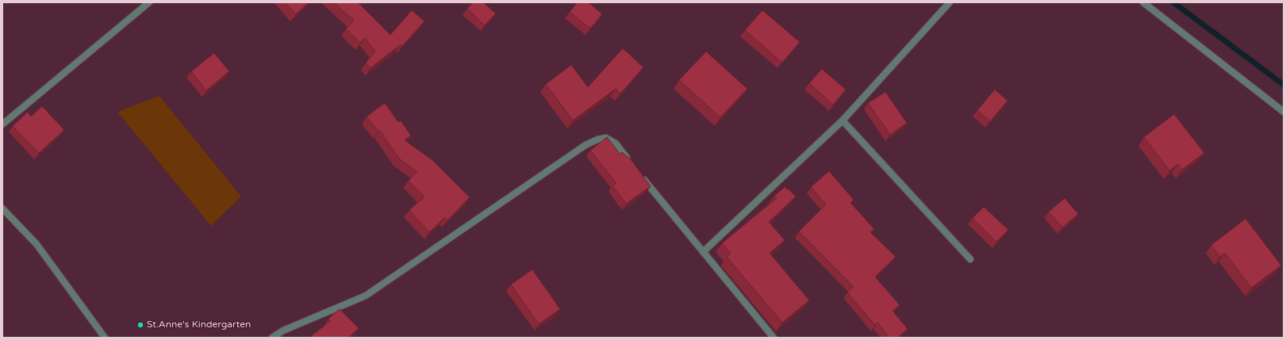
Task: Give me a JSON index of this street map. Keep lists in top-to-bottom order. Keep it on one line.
{"places":["St.Anne's Kindergarten"]}
